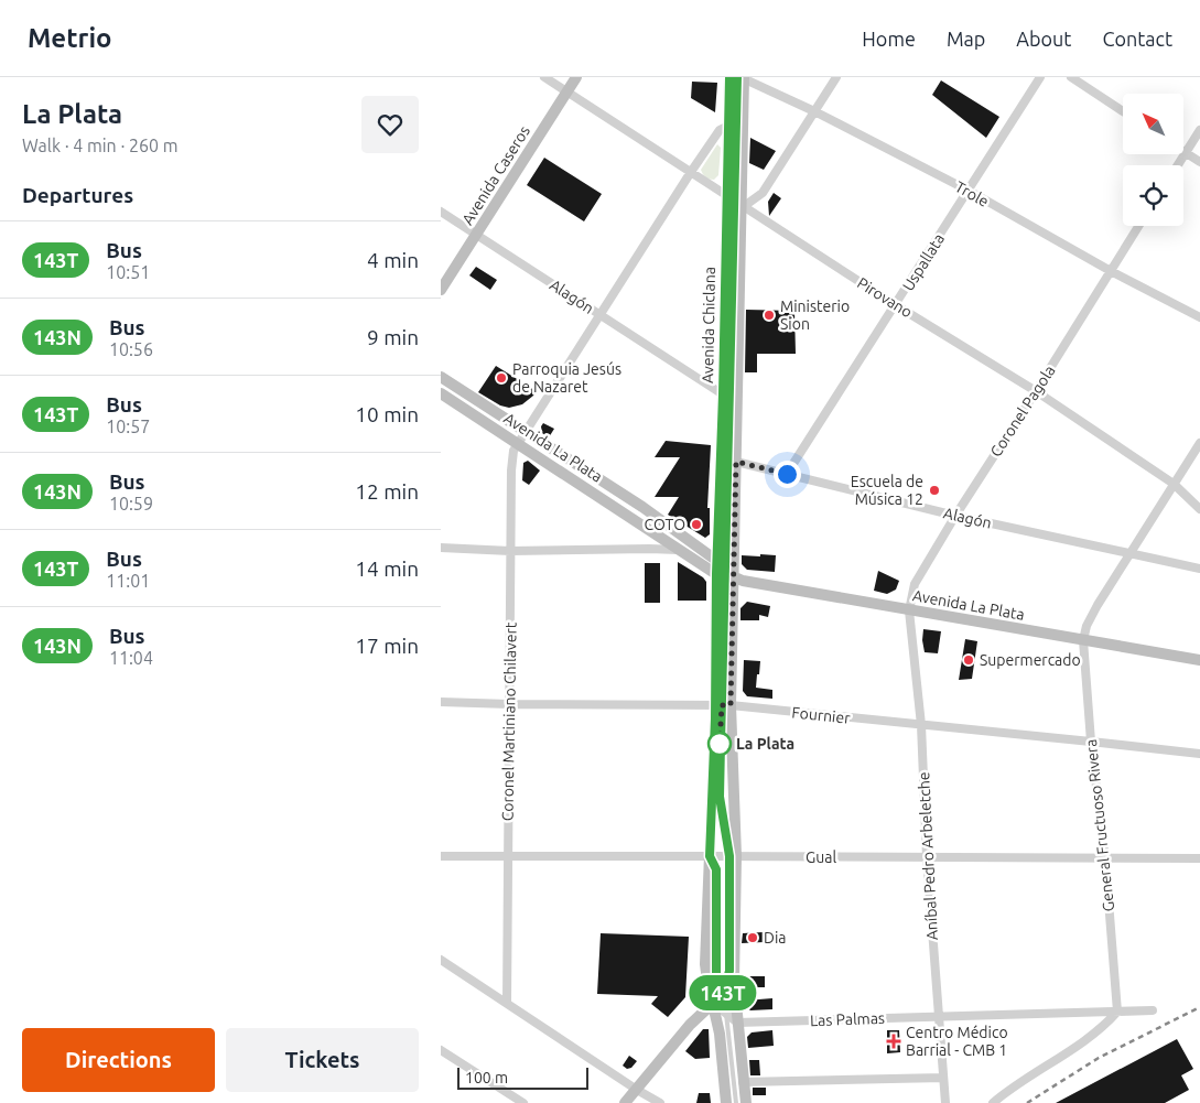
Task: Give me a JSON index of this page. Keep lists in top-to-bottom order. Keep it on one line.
{"streets":{"main road":["Avenida Caseros","Avenida Chiclana","Avenida La Plata"],"street":["Trole","Uspallata","Alagón","Pirovano","Coronel Pagola","Fournier","Coronel Martiniano Chilavert","General Fructuoso Rivera","Aníbal Pedro Arbeletche","Gual","Las Palmas"]},"crossings":[["Avenida Caseros","Alagón"],["Avenida Caseros","Pirovano"],["Trole","Uspallata"],["Trole","Avenida Chiclana"],["Trole","Coronel Pagola"],["Uspallata","Alagón"],["Uspallata","Pirovano"],["Alagón","Avenida Chiclana"],["Alagón","Coronel Pagola"],["Pirovano","Avenida Chiclana"],["Pirovano","Coronel Pagola"],["Avenida Chiclana","Avenida La Plata"],["Coronel Pagola","Avenida La Plata"],["Coronel Pagola","Aníbal Pedro Arbeletche"],["Avenida La Plata","Coronel Martiniano Chilavert"],["Avenida La Plata","General Fructuoso Rivera"],["Avenida La Plata","Aníbal Pedro Arbeletche"],["Fournier","Coronel Martiniano Chilavert"],["Fournier","General Fructuoso Rivera"],["Fournier","Aníbal Pedro Arbeletche"],["Coronel Martiniano Chilavert","Gual"],["General Fructuoso Rivera","Gual"],["General Fructuoso Rivera","Las Palmas"],["Aníbal Pedro Arbeletche","Gual"],["Aníbal Pedro Arbeletche","Las Palmas"]],"places":{"other":["Ministerio Sion","Parroquia Jesús de Nazaret","Escuela de Música 12","COTO","Supermercado","La Plata","Dia"],"health":["Centro Médico Barrial - CMB 1"]},"lines":["bus line 143T"],"scale_bar":"100 m","north":"top left","page":{"header":"Metrio","nav":["Home","Map","About","Contact"],"heading":[["La Plata","Walk · 4 min · 260 m"],"Departures"],"on_map":"143T","list":[{"mark":"143T","name":"Bus","note":"10:51","value":"4 min"},{"mark":"143N","name":"Bus","note":"10:56","value":"9 min"},{"mark":"143T","name":"Bus","note":"10:57","value":"10 min"},{"mark":"143N","name":"Bus","note":"10:59","value":"12 min"},{"mark":"143T","name":"Bus","note":"11:01","value":"14 min"},{"mark":"143N","name":"Bus","note":"11:04","value":"17 min"}],"buttons":["Directions","Tickets"],"scale":"100 m"}}
